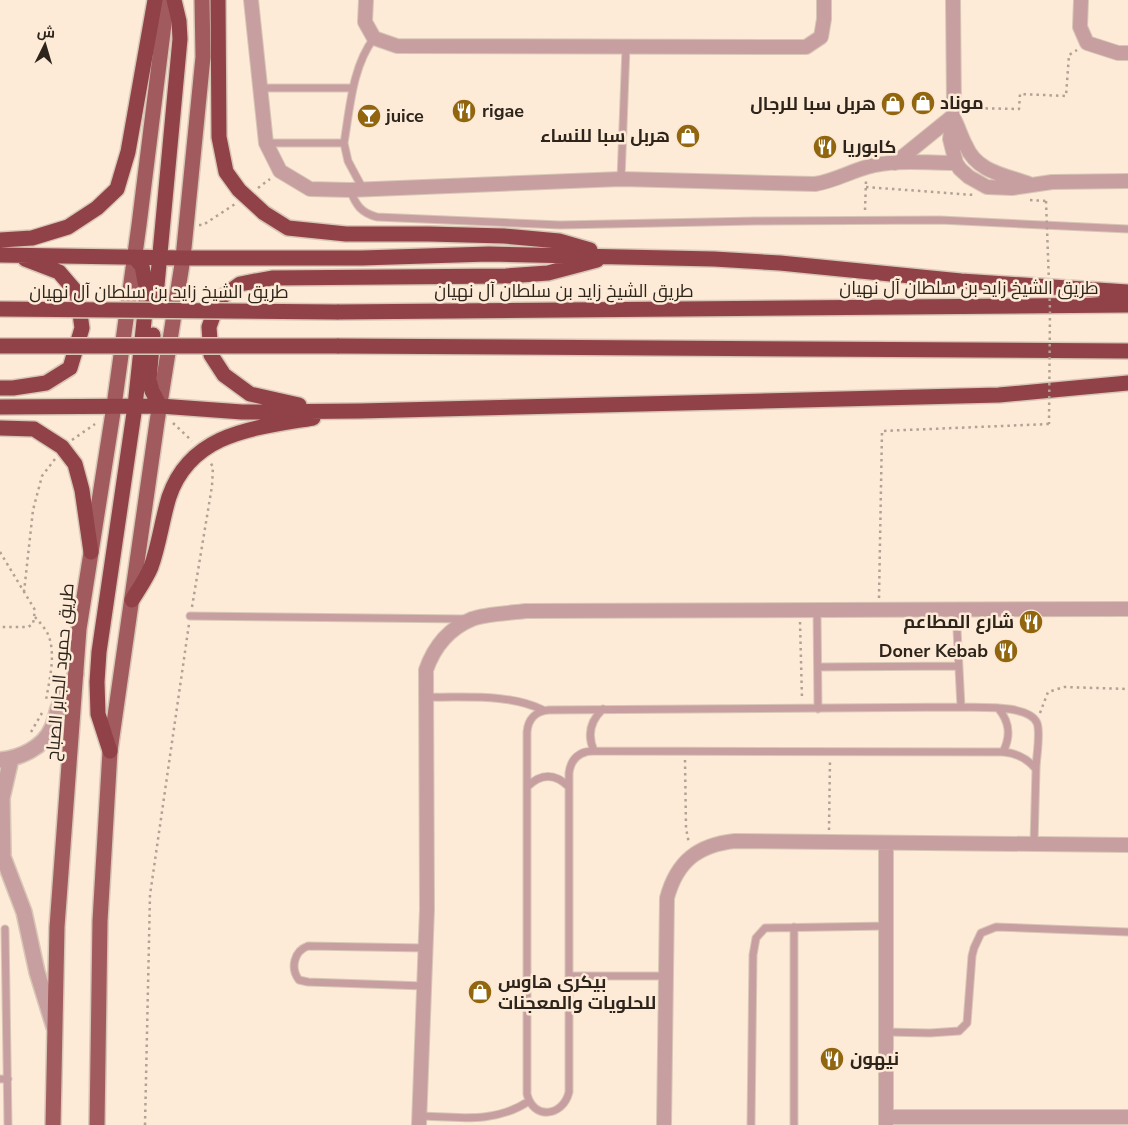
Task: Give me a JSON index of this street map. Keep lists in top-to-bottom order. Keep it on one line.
{"streets":{"highway":["طريق الشيخ زايد بن سلطان آل نهيان"],"main road":["طريق حمود الجابر الصباح"]},"places":{"shop":["موناد","هربل سبا للرجال","هربل سبا للنساء","بيكري هاوس للحلويات والمعجنات"],"restaurant":["rigae","كابوريا","شارع المطاعم","Doner Kebab","نيهون"],"bar":["juice"]},"north":"top"}
